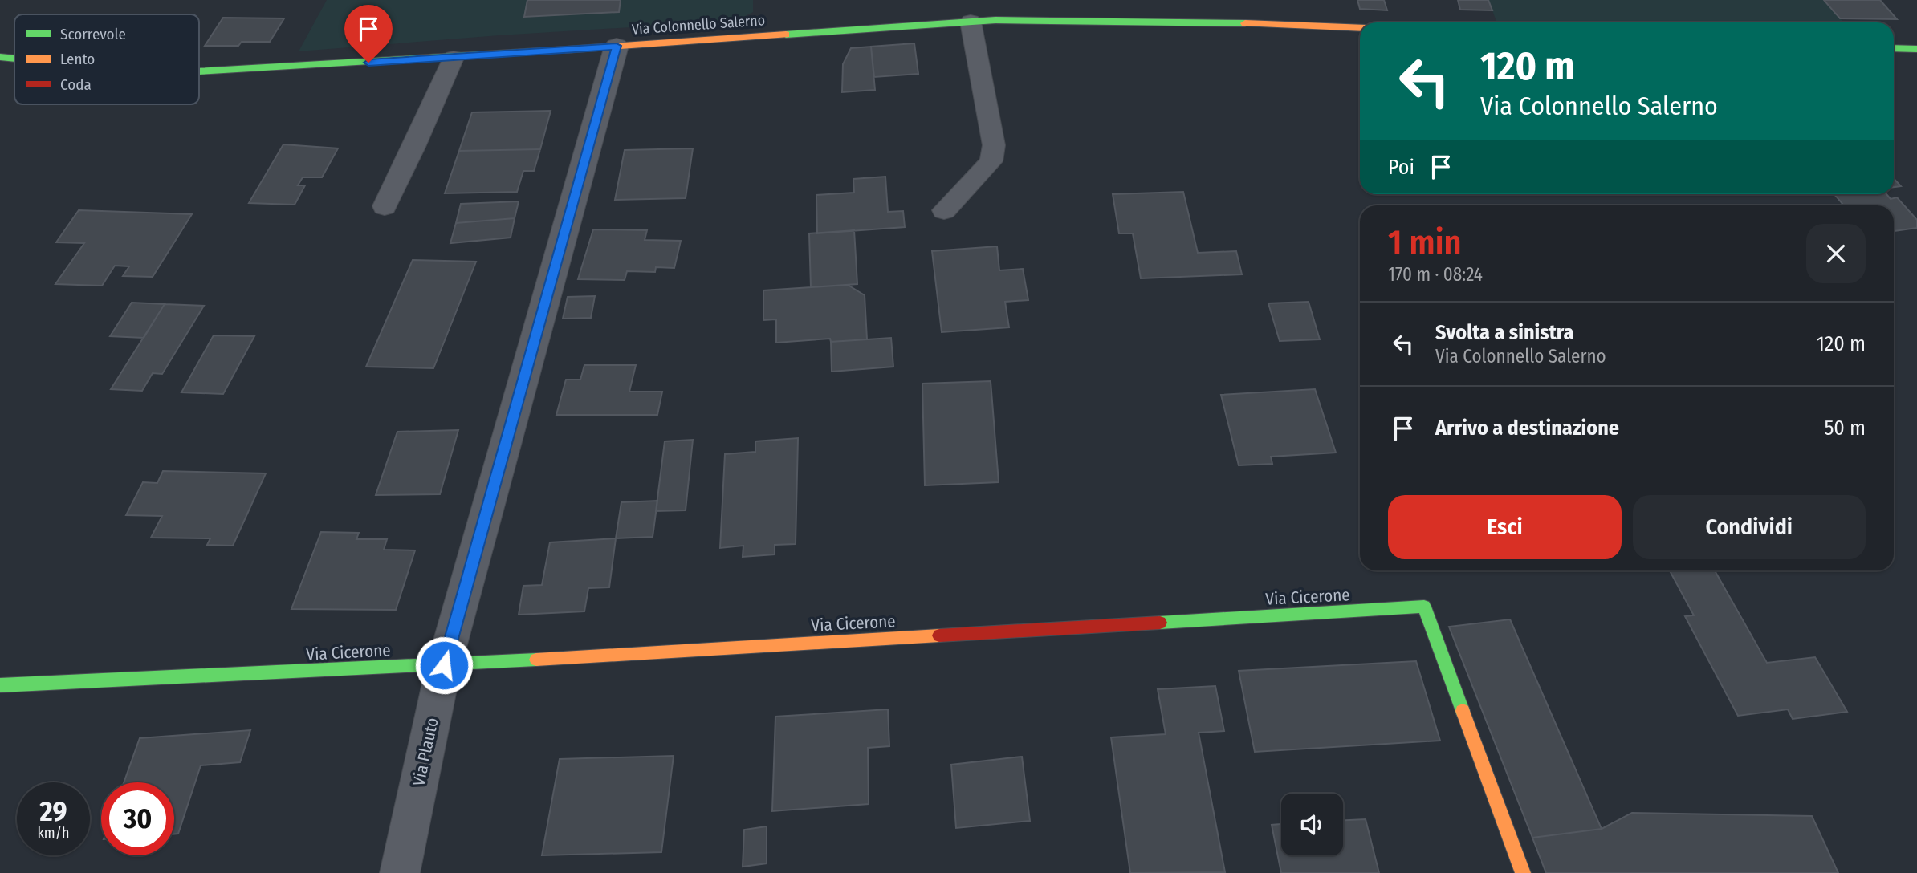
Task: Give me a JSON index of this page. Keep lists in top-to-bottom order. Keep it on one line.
{"streets":{"main road":["Via Colonnello Salerno","Via Cicerone"],"street":["Via Plauto"]},"crossings":[["Via Colonnello Salerno","Via Plauto"],["Via Cicerone","Via Plauto"]],"legend":["Scorrevole","Lento","Coda"],"page":{"turn":["120 m","Via Colonnello Salerno"],"then":"Poi","heading":["1 min","170 m · 08:24"],"list":[{"name":"Svolta a sinistra","note":"Via Colonnello Salerno","value":"120 m"},{"name":"Arrivo a destinazione","value":"50 m"}],"buttons":["Esci","Condividi"],"speed":"29 km/h","limit":"30"}}
